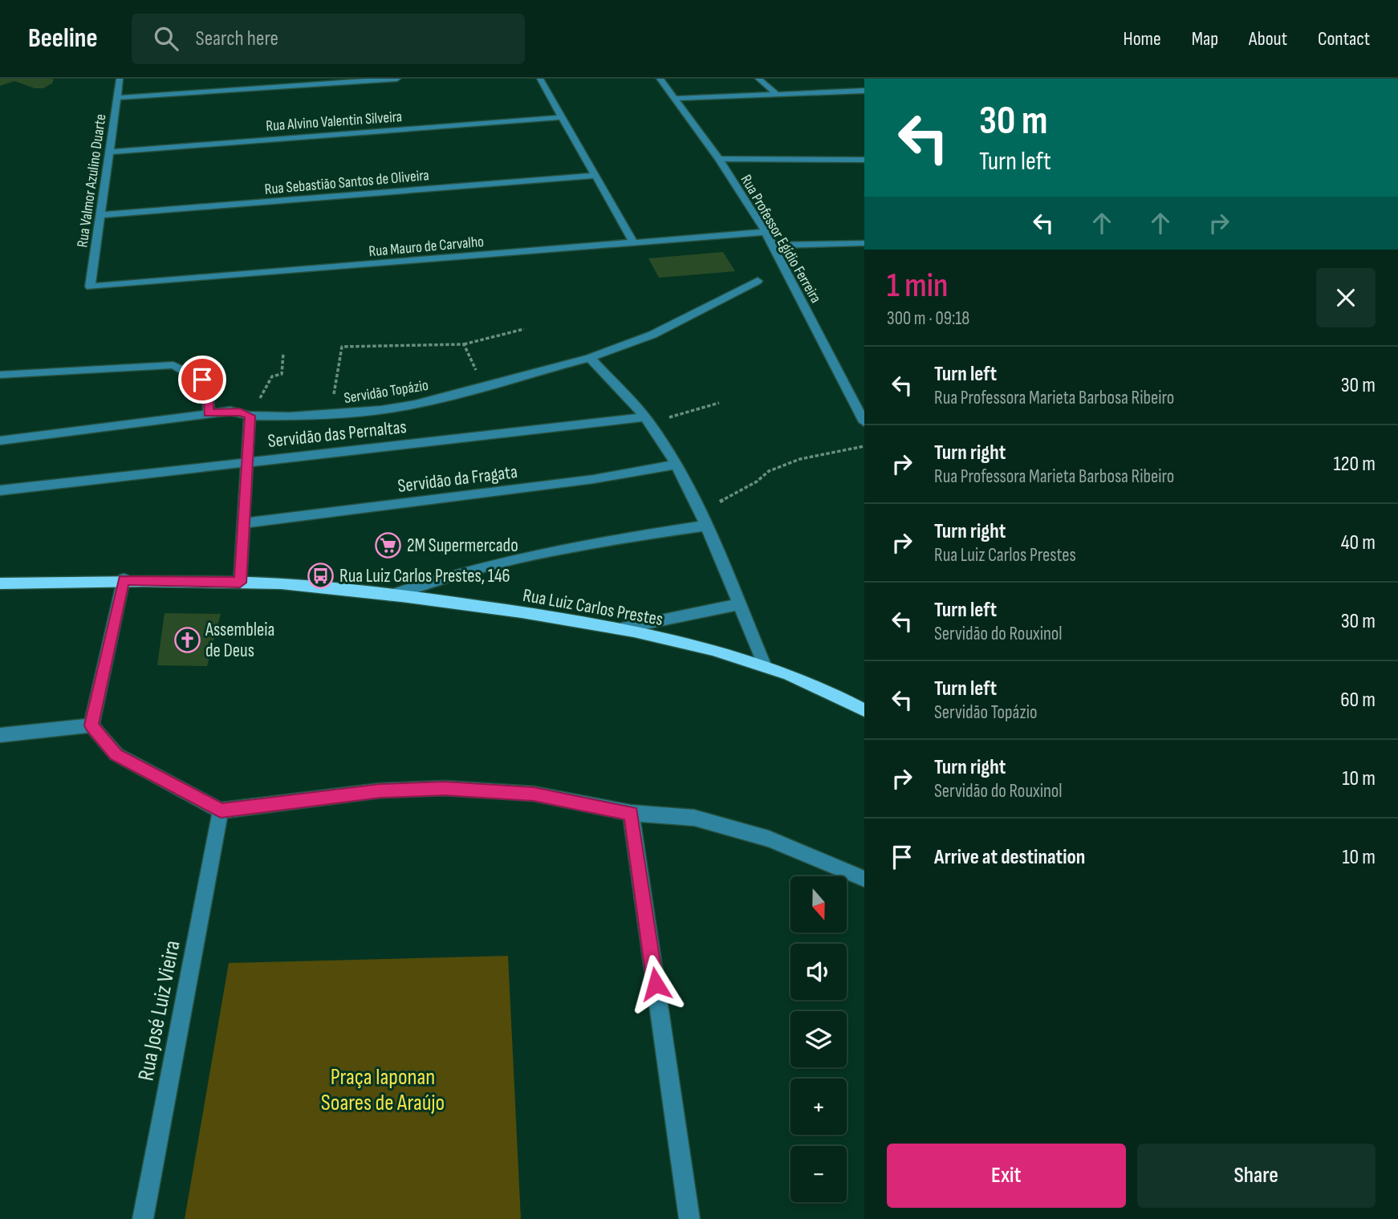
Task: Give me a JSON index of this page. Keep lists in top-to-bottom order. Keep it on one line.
{"streets":{"main road":["Rua Luiz Carlos Prestes"],"street":["Rua Alvino Valentin Silveira","Rua Valmor Azulino Duarte","Rua Sebastião Santos de Oliveira","Rua Professor Egídio Ferreira","Rua Mauro de Carvalho","Servidão Topázio","Servidão das Pernaltas","Servidão da Fragata","Rua José Luiz Vieira"]},"crossings":[["Rua Alvino Valentin Silveira","Rua Valmor Azulino Duarte"],["Rua Valmor Azulino Duarte","Rua Sebastião Santos de Oliveira"],["Rua Valmor Azulino Duarte","Rua Mauro de Carvalho"],["Rua Professor Egídio Ferreira","Rua Mauro de Carvalho"]],"parks":["Praça Iaponan Soares de Araújo"],"places":{"supermarket":["2M Supermercado"],"bus stop":["Rua Luiz Carlos Prestes, 146"],"church":["Assembleia de Deus"]},"north":"bottom","page":{"header":"Beeline","search":"Search here","nav":["Home","Map","About","Contact"],"turn":["30 m","Turn left"],"heading":["1 min","300 m · 09:18"],"list":[{"name":"Turn left","note":"Rua Professora Marieta Barbosa Ribeiro","value":"30 m"},{"name":"Turn right","note":"Rua Professora Marieta Barbosa Ribeiro","value":"120 m"},{"name":"Turn right","note":"Rua Luiz Carlos Prestes","value":"40 m"},{"name":"Turn left","note":"Servidão do Rouxinol","value":"30 m"},{"name":"Turn left","note":"Servidão Topázio","value":"60 m"},{"name":"Turn right","note":"Servidão do Rouxinol","value":"10 m"},{"name":"Arrive at destination","value":"10 m"}],"map_buttons":["+","−"],"buttons":["Exit","Share"]}}
